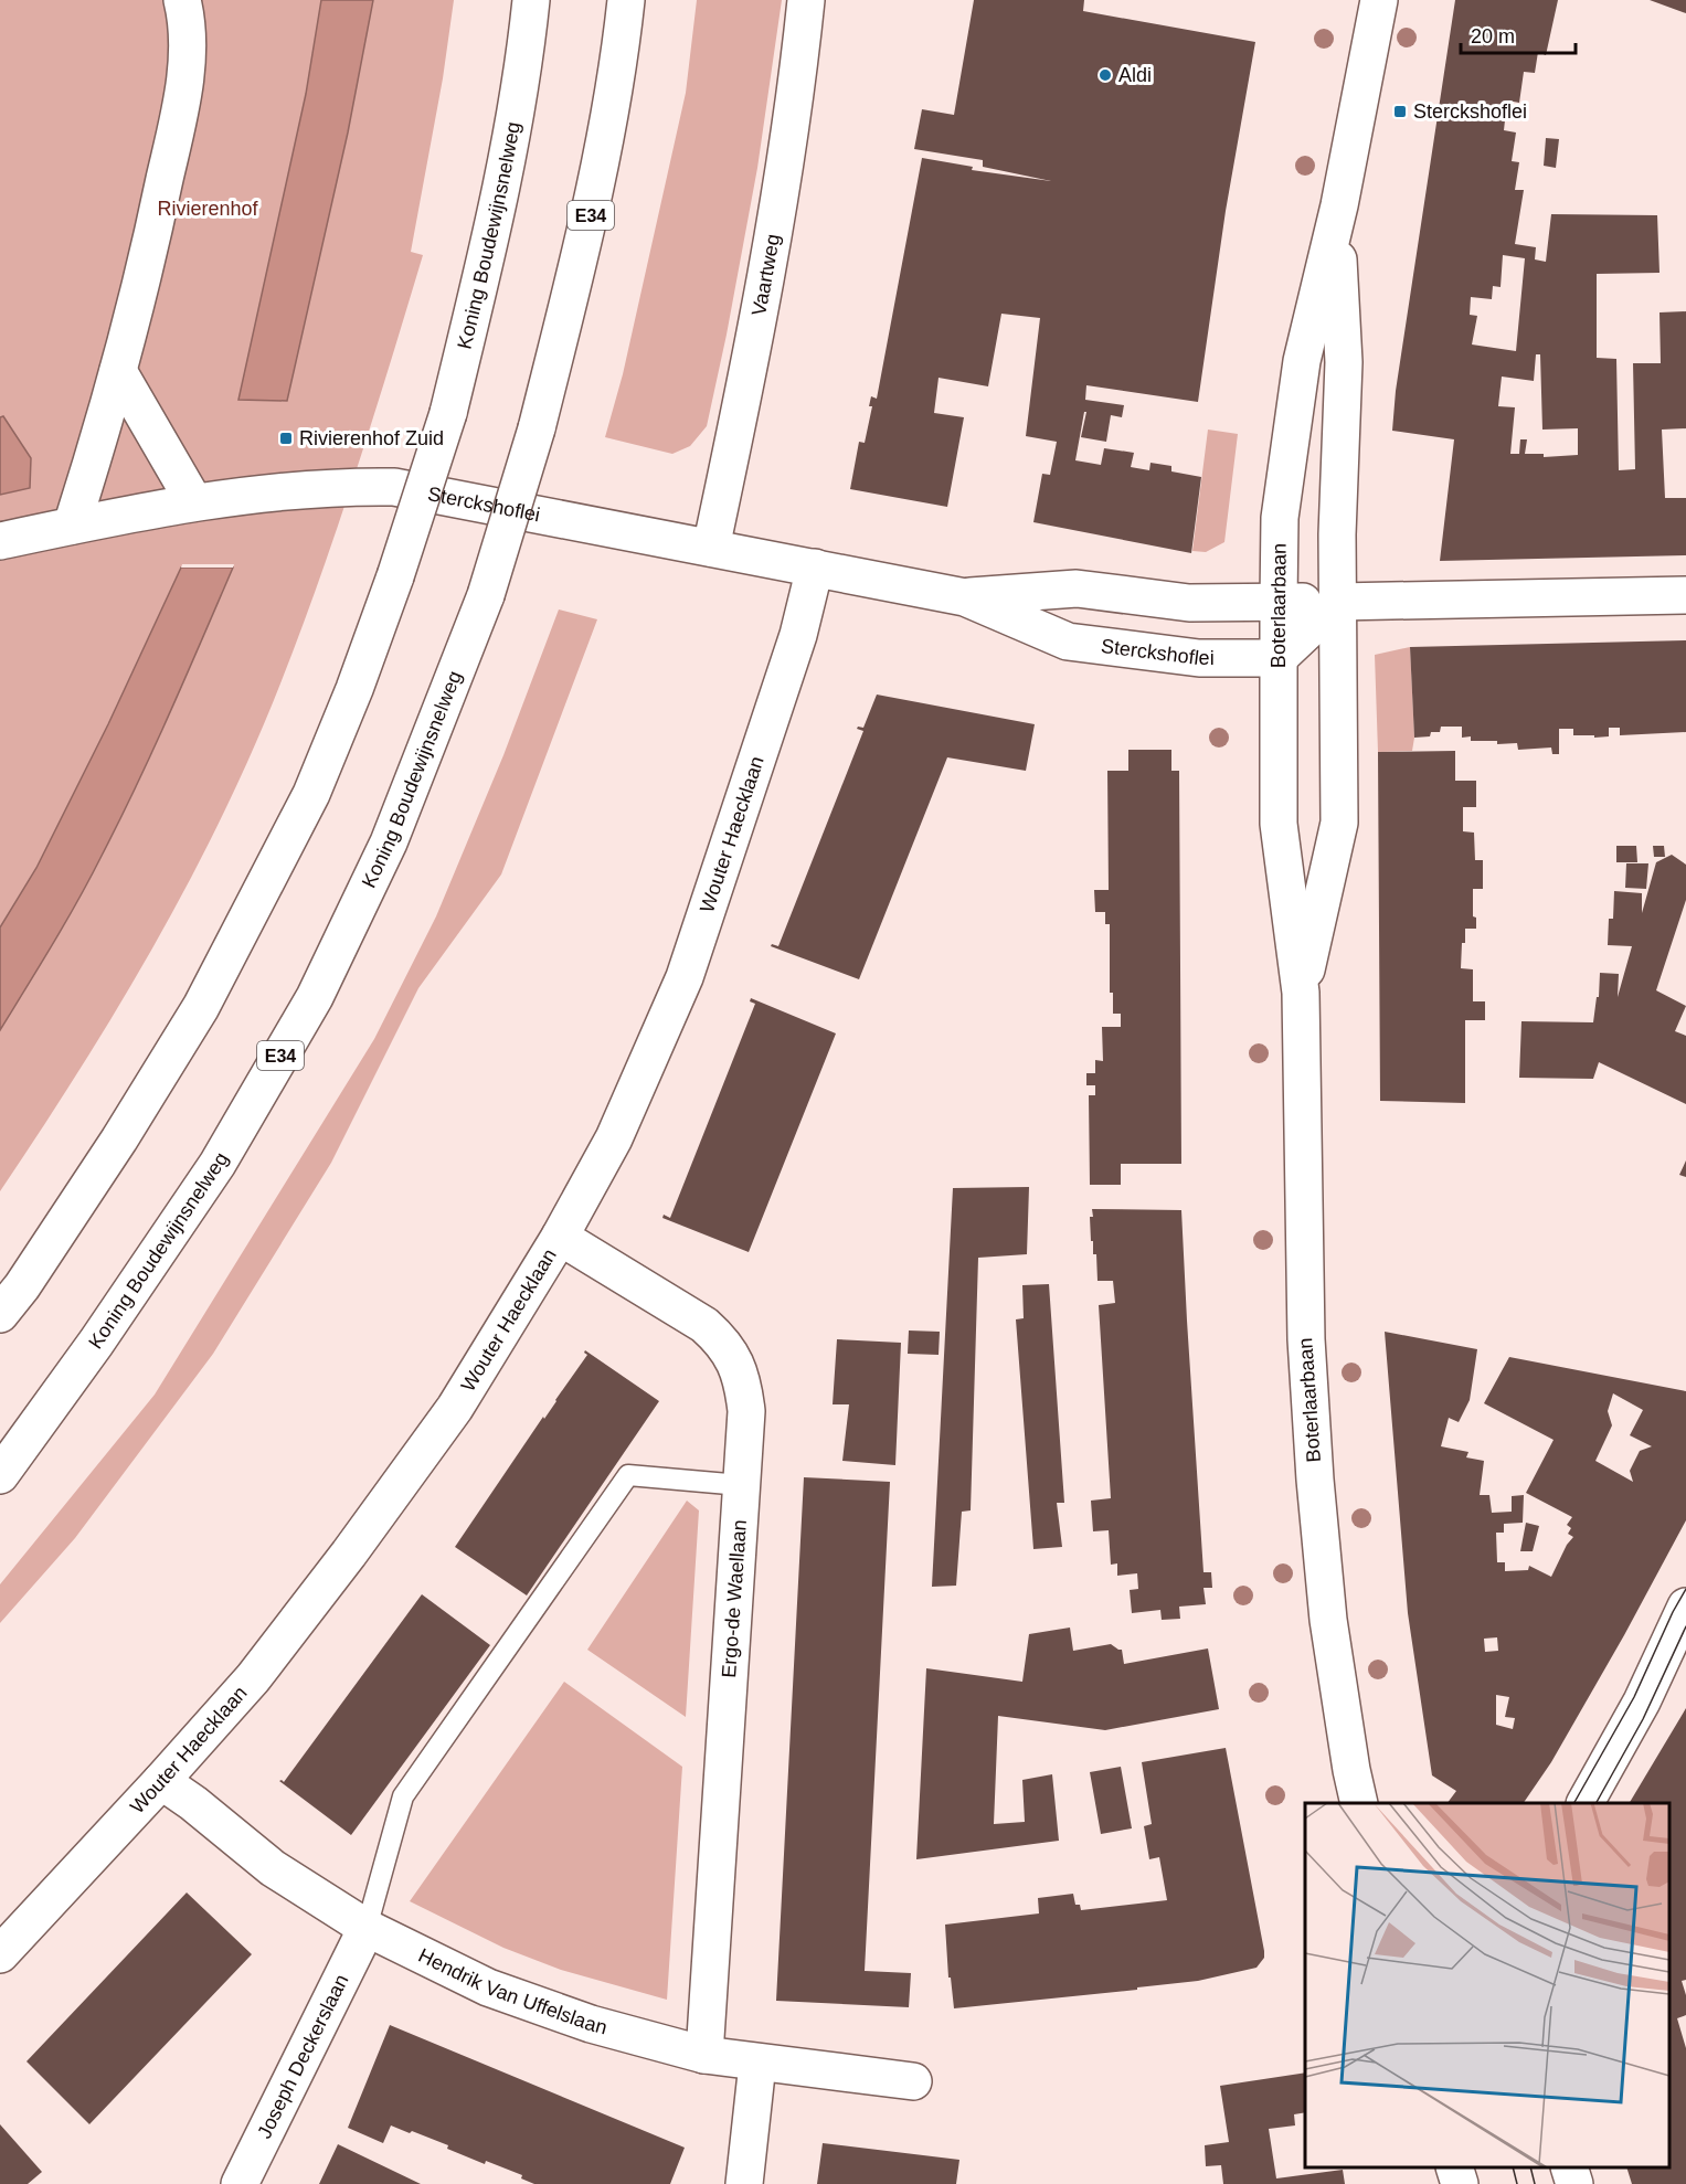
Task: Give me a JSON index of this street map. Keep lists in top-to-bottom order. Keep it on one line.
{"streets":{"main road":["E34","Koning Boudewijnsnelweg","Vaartweg","Sterckshoflei","Boterlaarbaan","Wouter Haecklaan","Ergo-de Waellaan","Hendrik Van Uffelslaan","Joseph Deckerslaan"]},"crossings":[["Vaartweg","Sterckshoflei"],["Sterckshoflei","Boterlaarbaan"],["Sterckshoflei","Wouter Haecklaan"],["Wouter Haecklaan","Ergo-de Waellaan"],["Wouter Haecklaan","Hendrik Van Uffelslaan"],["Ergo-de Waellaan","Hendrik Van Uffelslaan"],["Hendrik Van Uffelslaan","Joseph Deckerslaan"]],"parks":["Rivierenhof"],"places":{"other":["Aldi"],"transit":["Sterckshoflei","Rivierenhof Zuid"]},"scale_bar":"20 m"}
